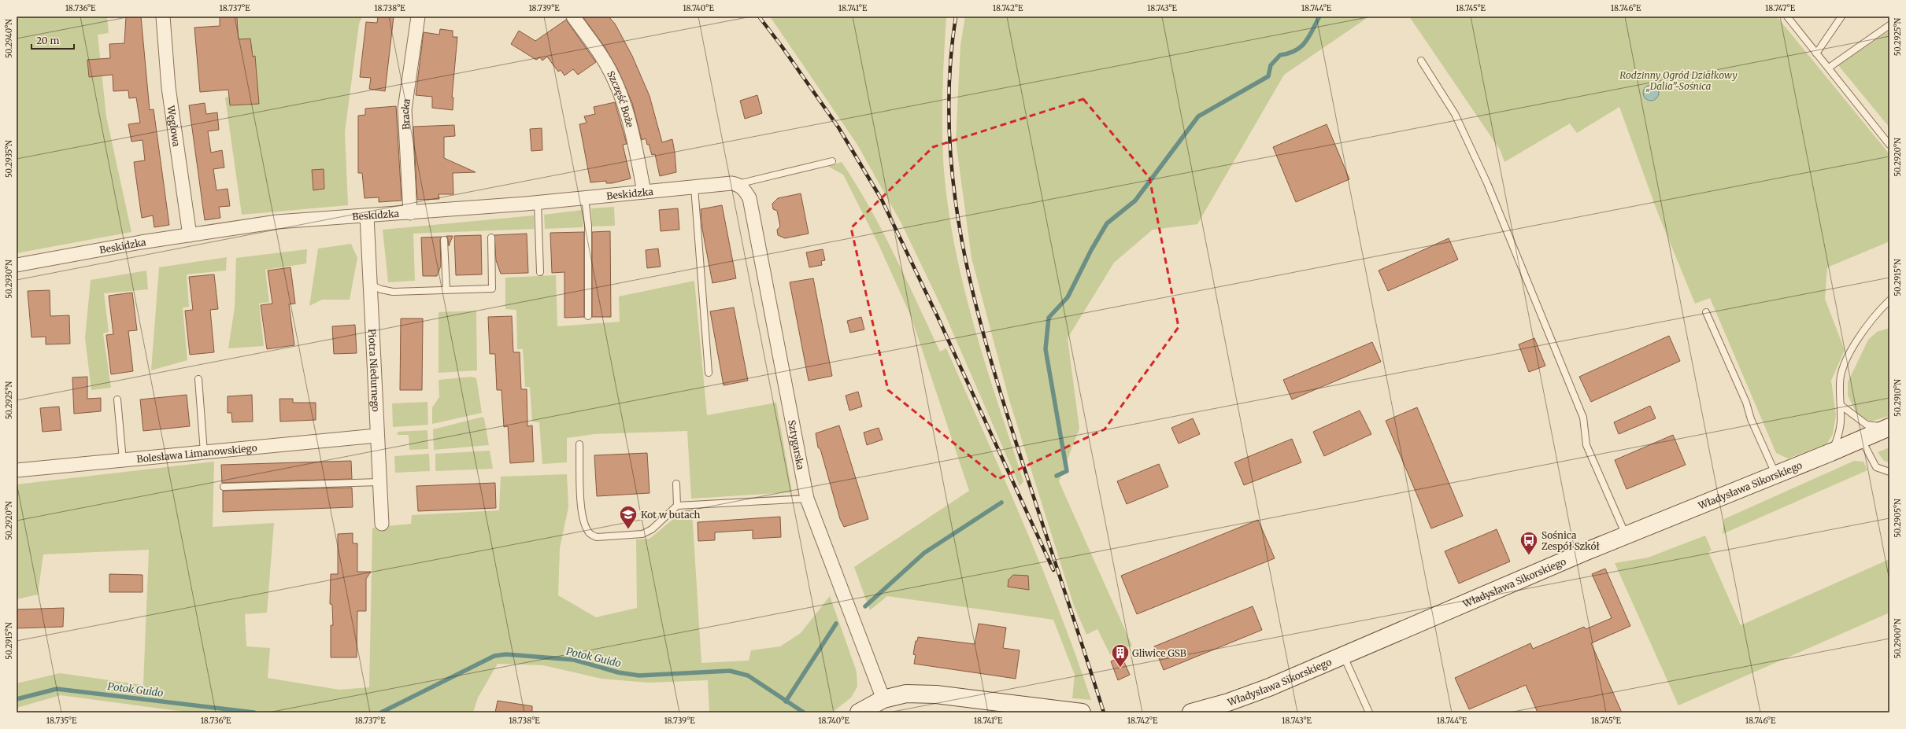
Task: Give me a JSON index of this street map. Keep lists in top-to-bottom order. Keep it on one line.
{"streets":{"street":["Szczęść Boże","Bracka","Węglowa","Beskidzka","Piotra Niedurnego","Sztygarska","Bolesława Limanowskiego","Władysława Sikorskiego"]},"crossings":[["Szczęść Boże","Beskidzka"],["Bracka","Beskidzka"],["Węglowa","Beskidzka"],["Beskidzka","Piotra Niedurnego"],["Beskidzka","Sztygarska"],["Piotra Niedurnego","Bolesława Limanowskiego"]],"water":["Potok Guido"],"parks":["Rodzinny Ogród Działkowy „Dalia”-Sośnica"],"places":{"school or university":["Kot w butach"],"bus stop":["Sośnica Zespół Szkół"],"building":["Gliwice GSB"]},"scale_bar":"20 m","coordinates":["18.736°E","18.737°E","18.738°E","18.739°E","18.740°E","18.741°E","18.742°E","18.743°E","18.744°E","18.745°E","18.746°E","18.747°E","50.2925°N","50.2940°N","50.2920°N","50.2935°N","50.2915°N","50.2930°N","50.2910°N","50.2905°N","50.2900°N","18.735°E"]}
